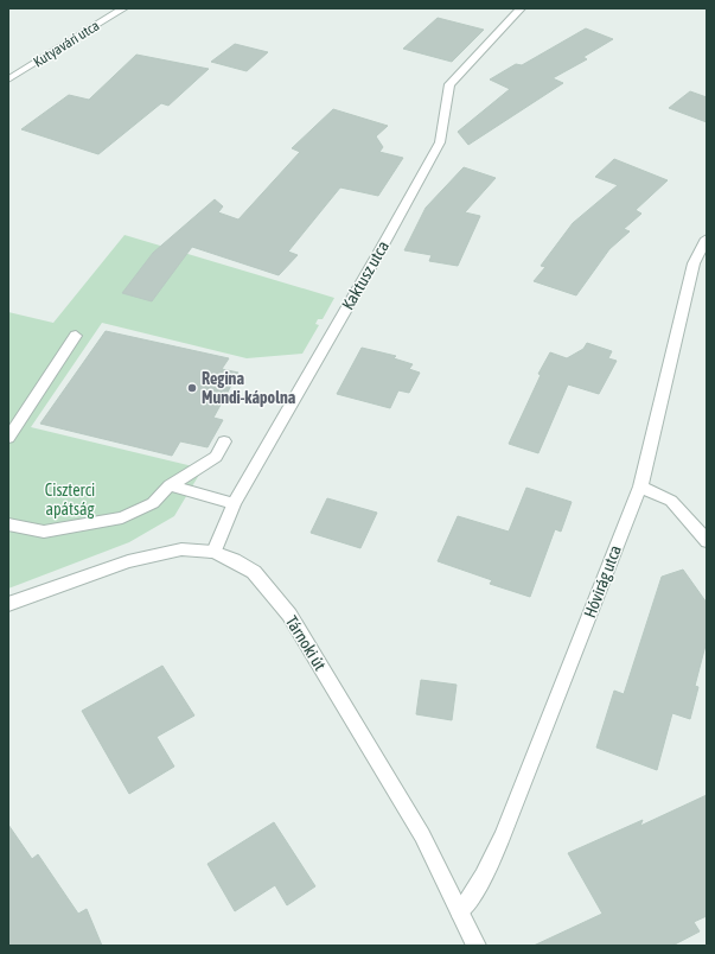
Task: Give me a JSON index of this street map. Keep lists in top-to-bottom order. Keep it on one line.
{"streets":{"street":["Kutyavári utca","Kaktusz utca","Hóvirág utca","Tárnoki út"]},"crossings":[["Kaktusz utca","Tárnoki út"],["Hóvirág utca","Tárnoki út"]],"parks":["Ciszterci apátság"],"places":["Regina Mundi-kápolna"]}
